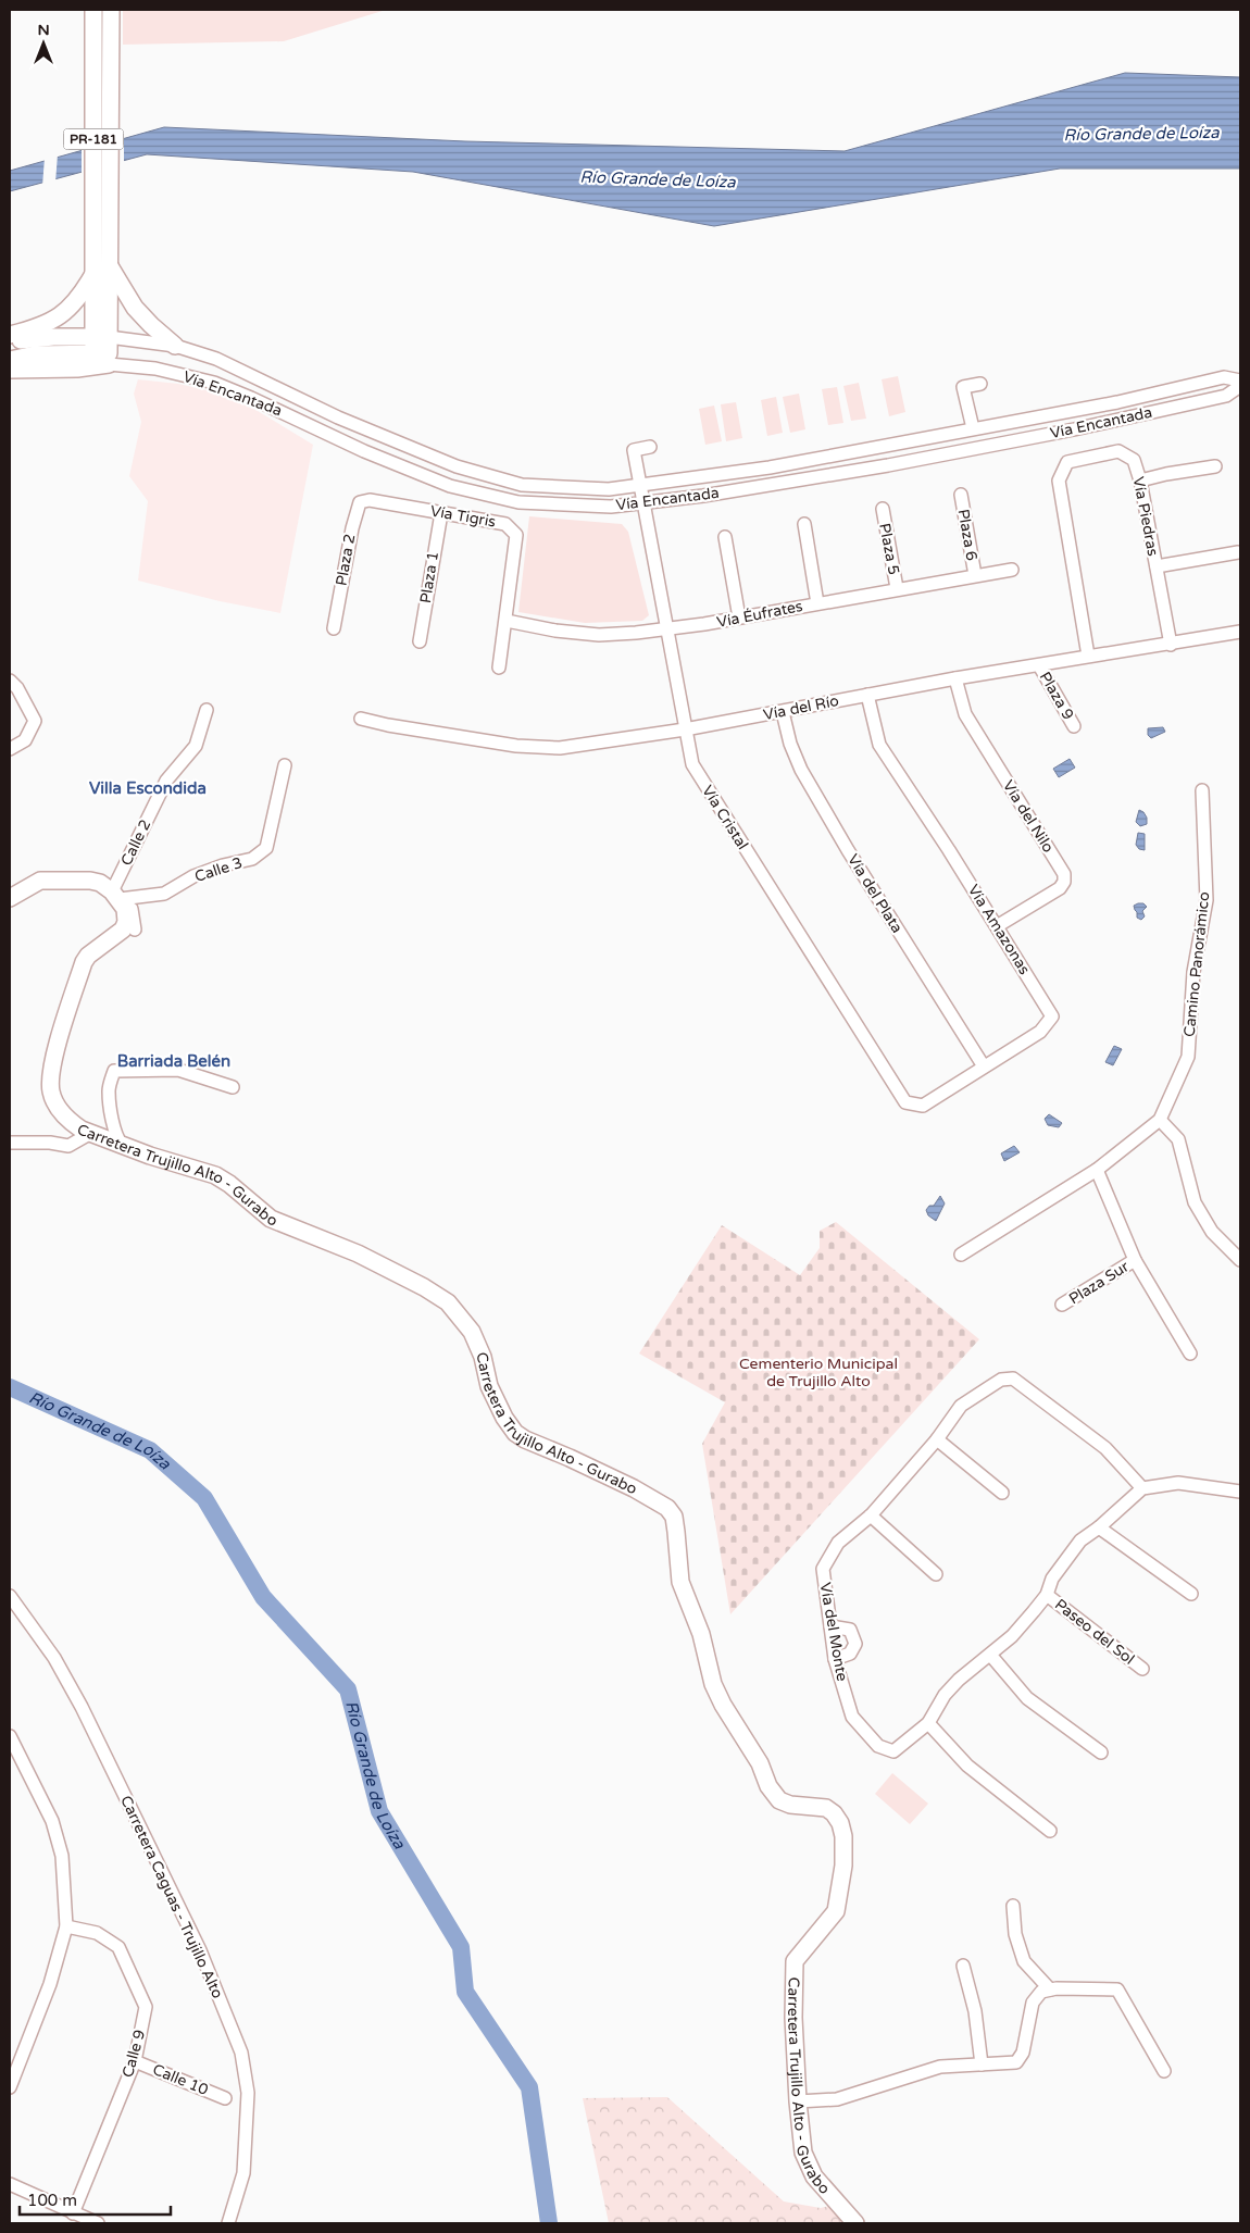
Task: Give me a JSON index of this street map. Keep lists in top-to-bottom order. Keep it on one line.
{"streets":{"main road":["PR-181","Carretera Trujillo Alto - Gurabo"],"street":["Vía Encantada","Vía Tigris","Vía Piedras","Plaza 6","Plaza 5","Plaza 2","Plaza 1","Vía Éufrates","Plaza 9","Vía del Río","Vía del Nilo","Vía Cristal","Calle 2","Calle 3","Vía del Plata","Vía Amazonas","Camino Panorámico","Plaza Sur","Vía del Monte","Paseo del Sol","Carretera Caguas - Trujillo Alto","Calle 9","Calle 10"]},"crossings":[["PR-181","Vía Encantada"],["Vía Encantada","Vía Cristal"],["Vía Tigris","Plaza 2"],["Vía Tigris","Plaza 1"],["Vía Tigris","Vía Éufrates"],["Vía Piedras","Vía del Río"],["Plaza 6","Vía Éufrates"],["Plaza 5","Vía Éufrates"],["Vía Éufrates","Vía Cristal"],["Plaza 9","Vía del Río"],["Vía del Río","Vía del Nilo"],["Vía del Río","Vía Cristal"],["Vía del Río","Vía del Plata"],["Vía del Río","Vía Amazonas"],["Vía del Nilo","Vía Amazonas"],["Vía Cristal","Vía Amazonas"],["Calle 2","Calle 3"],["Calle 2","Carretera Trujillo Alto - Gurabo"],["Calle 3","Carretera Trujillo Alto - Gurabo"],["Vía del Plata","Vía Amazonas"],["Vía del Monte","Paseo del Sol"],["Calle 9","Calle 10"]],"districts":["Villa Escondida","Barriada Belén"],"water":["Río Grande de Loíza"],"parks":["Cementerio Municipal de Trujillo Alto"],"scale_bar":"100 m","north":"top"}
